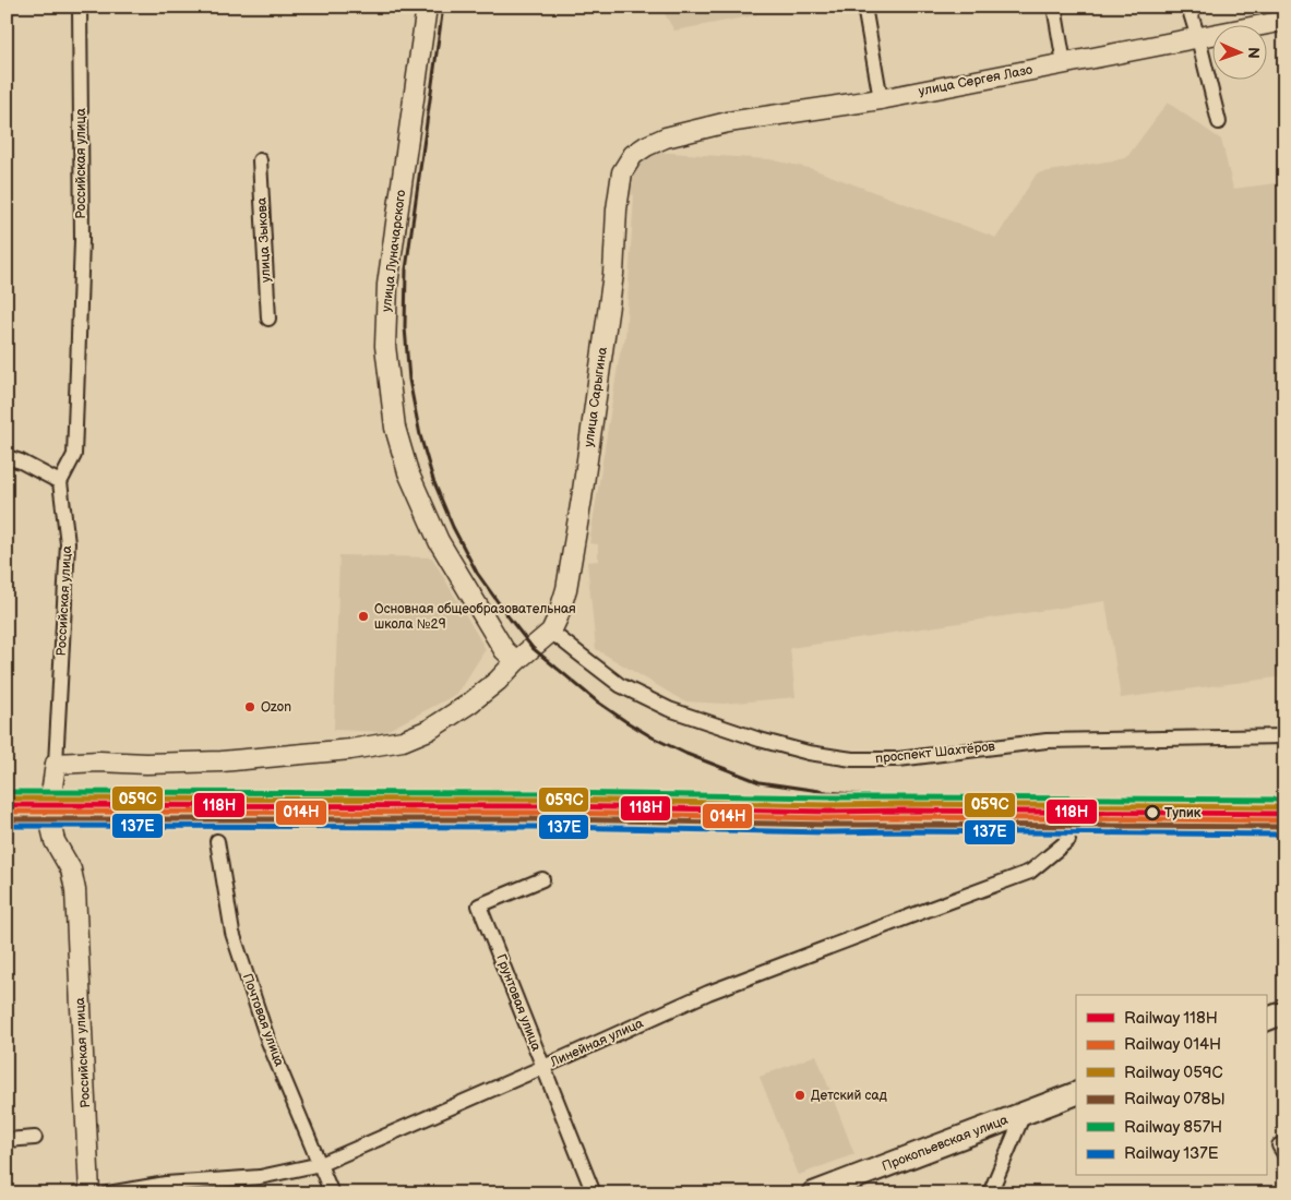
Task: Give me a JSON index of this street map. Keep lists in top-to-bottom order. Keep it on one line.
{"streets":{"main road":["улица Сергея Лазо","Российская улица","улица Луначарского","улица Сарыгина","Прокопьевская улица"],"street":["улица Зыкова","проспект Шахтёров","Грунтовая улица","Почтовая улица","Линейная улица"]},"crossings":[["улица Сергея Лазо","улица Сарыгина"],["Российская улица","улица Сарыгина"],["улица Луначарского","улица Сарыгина"],["улица Сарыгина","проспект Шахтёров"],["Грунтовая улица","Линейная улица"],["Почтовая улица","Линейная улица"]],"places":["Основная общеобразовательная школа №29","Ozon","Тупик","Детский сад"],"lines":["rail line 857Н","rail line 059С","rail line 118Н","rail line 014Н","rail line 078Ы","rail line 137Е"],"legend":["Railway 118Н","Railway 014Н","Railway 059С","Railway 078Ы","Railway 857Н","Railway 137Е"],"north":"right"}
